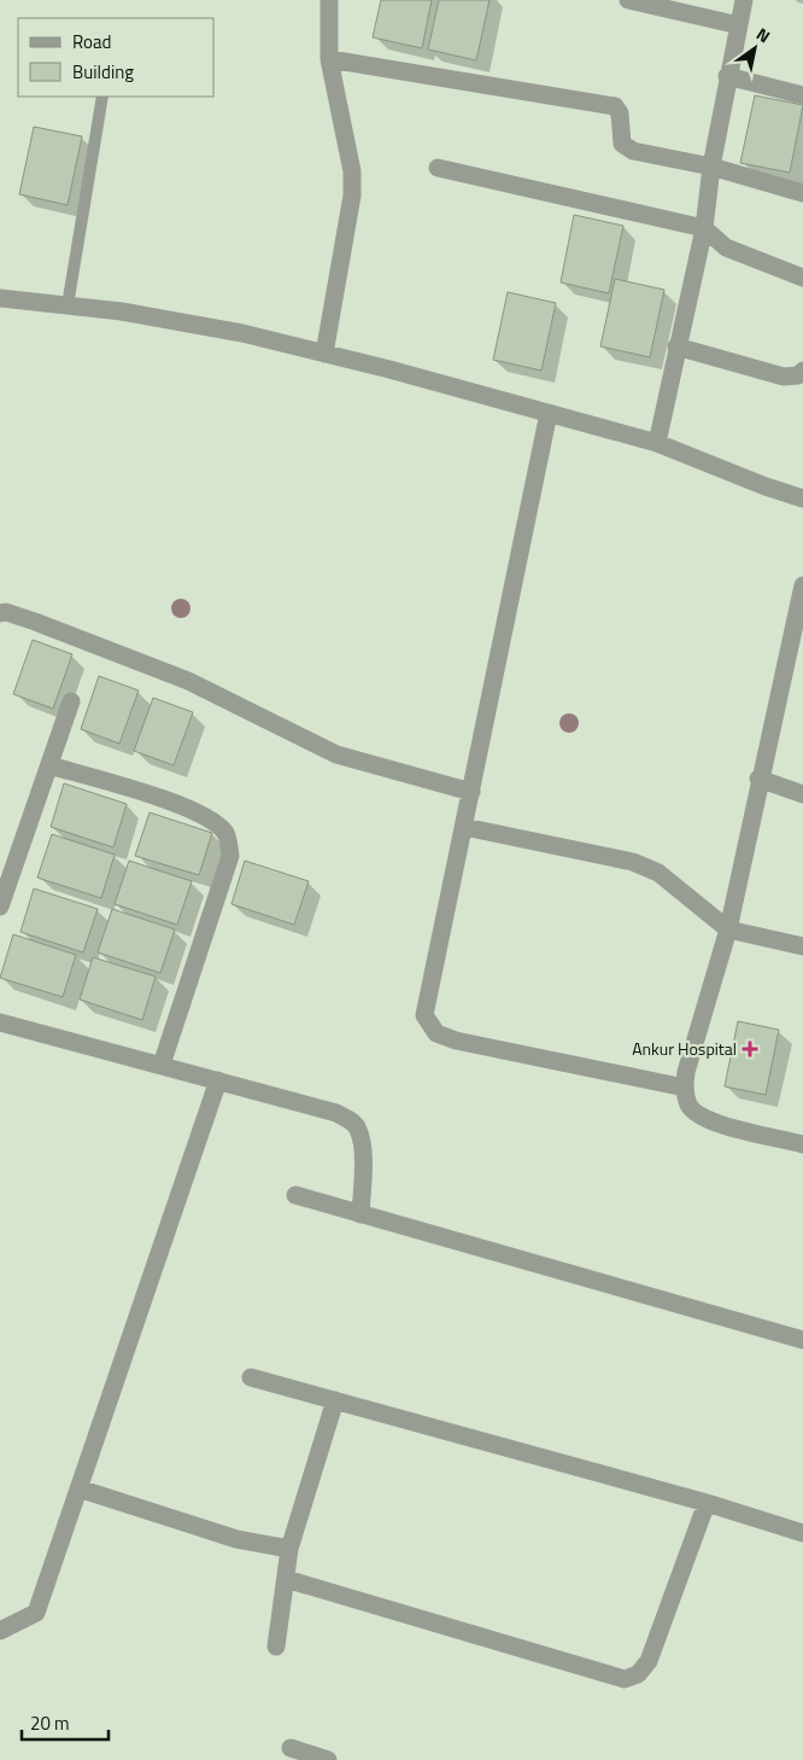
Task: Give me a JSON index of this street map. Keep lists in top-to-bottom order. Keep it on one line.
{"places":{"health":["Ankur Hospital"]},"legend":["Road","Building"],"scale_bar":"20 m","north":"top right"}
